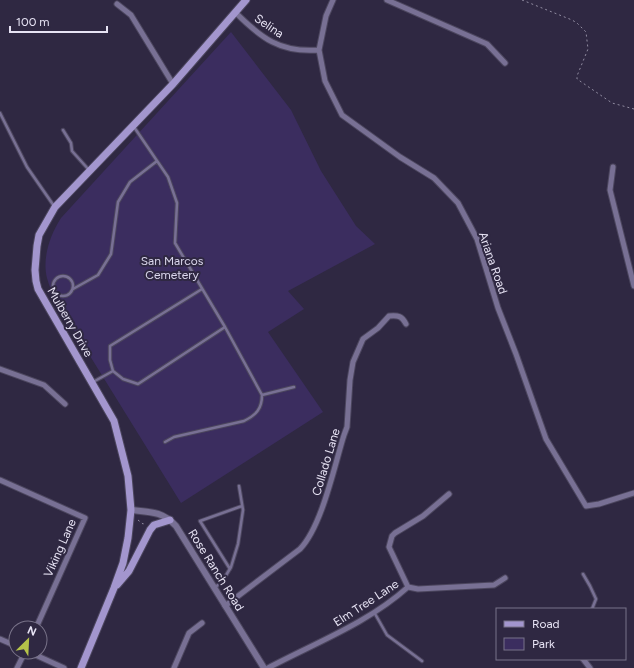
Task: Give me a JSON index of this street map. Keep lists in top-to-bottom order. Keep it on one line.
{"streets":{"main road":["Mulberry Drive"],"street":["Selina","Ariana Road","Collado Lane","Viking Lane","Rose Ranch Road","Elm Tree Lane"]},"crossings":[["Selina","Ariana Road"],["Selina","Mulberry Drive"],["Mulberry Drive","Rose Ranch Road"],["Collado Lane","Rose Ranch Road"]],"parks":["San Marcos Cemetery"],"legend":["Road","Park"],"scale_bar":"100 m","north":"top right"}
